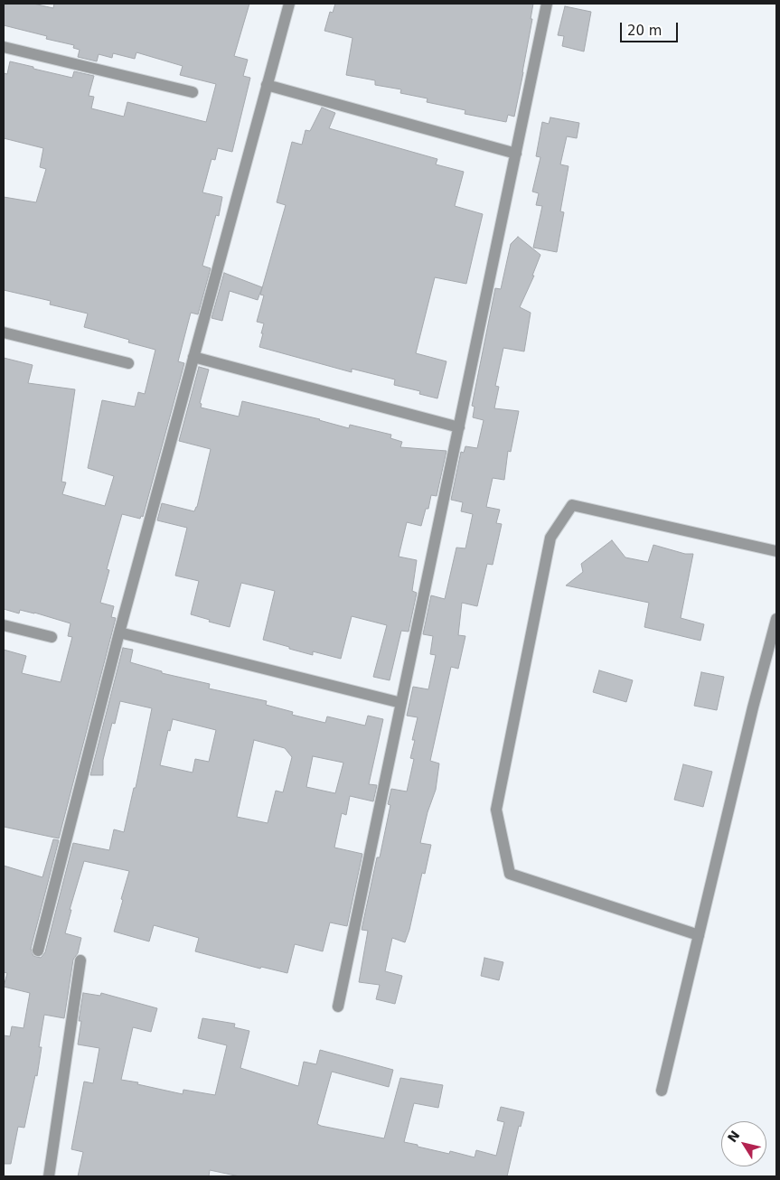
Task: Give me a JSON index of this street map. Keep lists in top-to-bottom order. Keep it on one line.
{"scale_bar":"20 m","north":"top left"}
